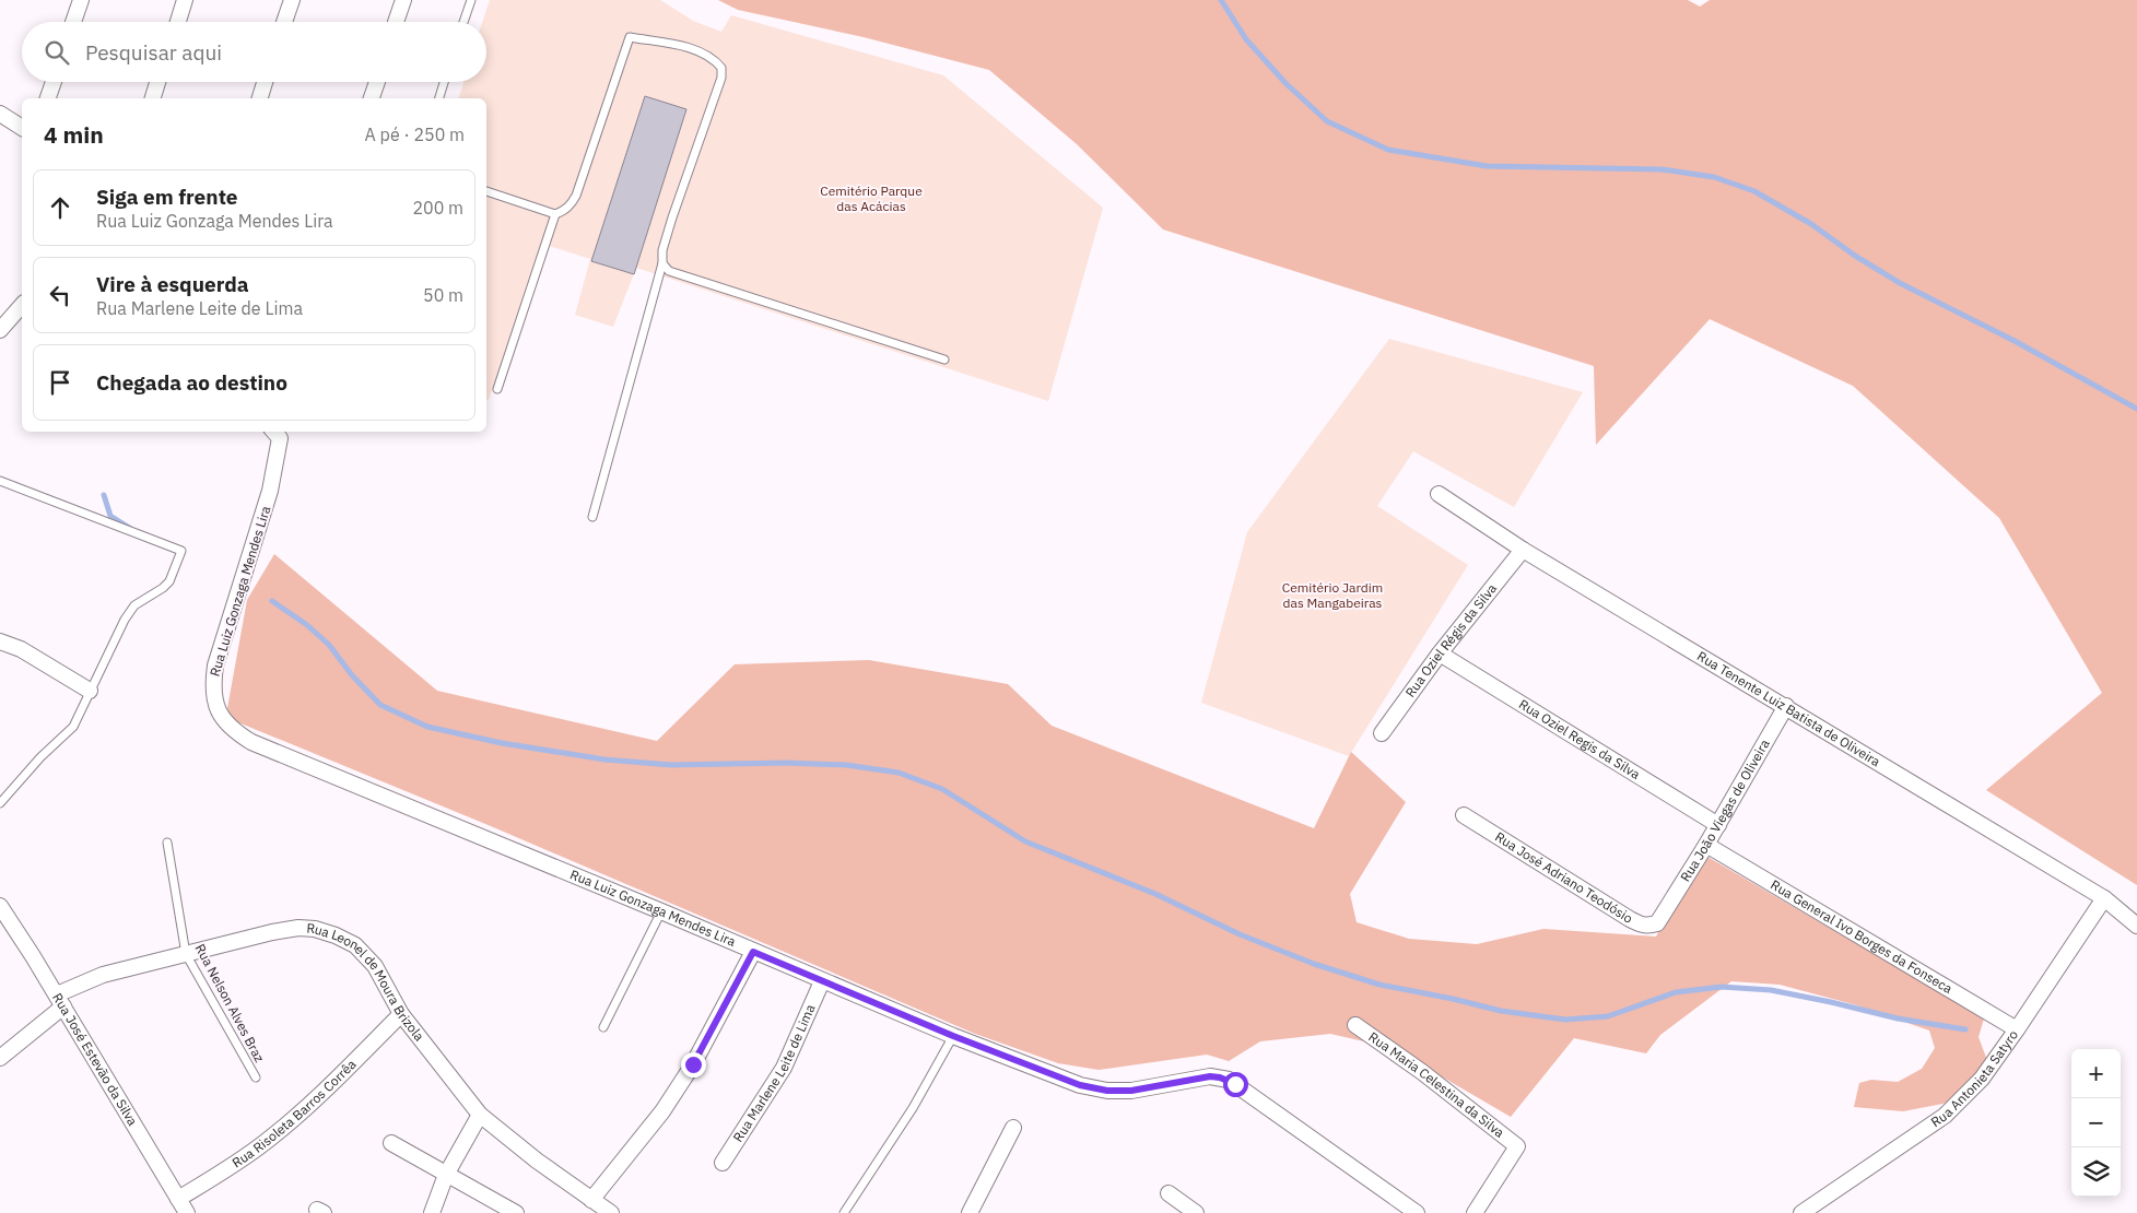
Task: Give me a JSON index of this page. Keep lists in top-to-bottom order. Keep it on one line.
{"streets":{"street":["Rua Luiz Gonzaga Mendes Lira","Rua Oziel Régis da Silva","Rua Tenente Luiz Batista de Oliveira","Rua Oziel Regis da Silva","Rua João Viegas de Oliveira","Rua José Adriano Teodósio","Rua General Ivo Borges da Fonseca","Rua Leonel de Moura Brizola","Rua José Estevão da Silva","Rua Marlene Leite de Lima","Rua Antonieta Satyro","Rua Maria Celestina da Silva","Rua Risoleta Barros Corrêa"],"lane":["Rua Nelson Alves Braz"]},"crossings":[["Rua Luiz Gonzaga Mendes Lira","Rua Marlene Leite de Lima"],["Rua Oziel Régis da Silva","Rua Tenente Luiz Batista de Oliveira"],["Rua Oziel Régis da Silva","Rua Oziel Regis da Silva"],["Rua Tenente Luiz Batista de Oliveira","Rua João Viegas de Oliveira"],["Rua Tenente Luiz Batista de Oliveira","Rua Antonieta Satyro"],["Rua Oziel Regis da Silva","Rua João Viegas de Oliveira"],["Rua João Viegas de Oliveira","Rua José Adriano Teodósio"],["Rua João Viegas de Oliveira","Rua General Ivo Borges da Fonseca"],["Rua General Ivo Borges da Fonseca","Rua Antonieta Satyro"],["Rua Leonel de Moura Brizola","Rua Nelson Alves Braz"],["Rua Leonel de Moura Brizola","Rua José Estevão da Silva"],["Rua Leonel de Moura Brizola","Rua Risoleta Barros Corrêa"],["Rua José Estevão da Silva","Rua Risoleta Barros Corrêa"]],"parks":["Cemitério Parque das Acácias","Cemitério Jardim das Mangabeiras"],"page":{"search":"Pesquisar aqui","heading":["4 min","A pé · 250 m"],"list":[["Siga em frente","Rua Luiz Gonzaga Mendes Lira","200 m"],["Vire à esquerda","Rua Marlene Leite de Lima","50 m"],"Chegada ao destino"],"map_buttons":["+","−"]}}
